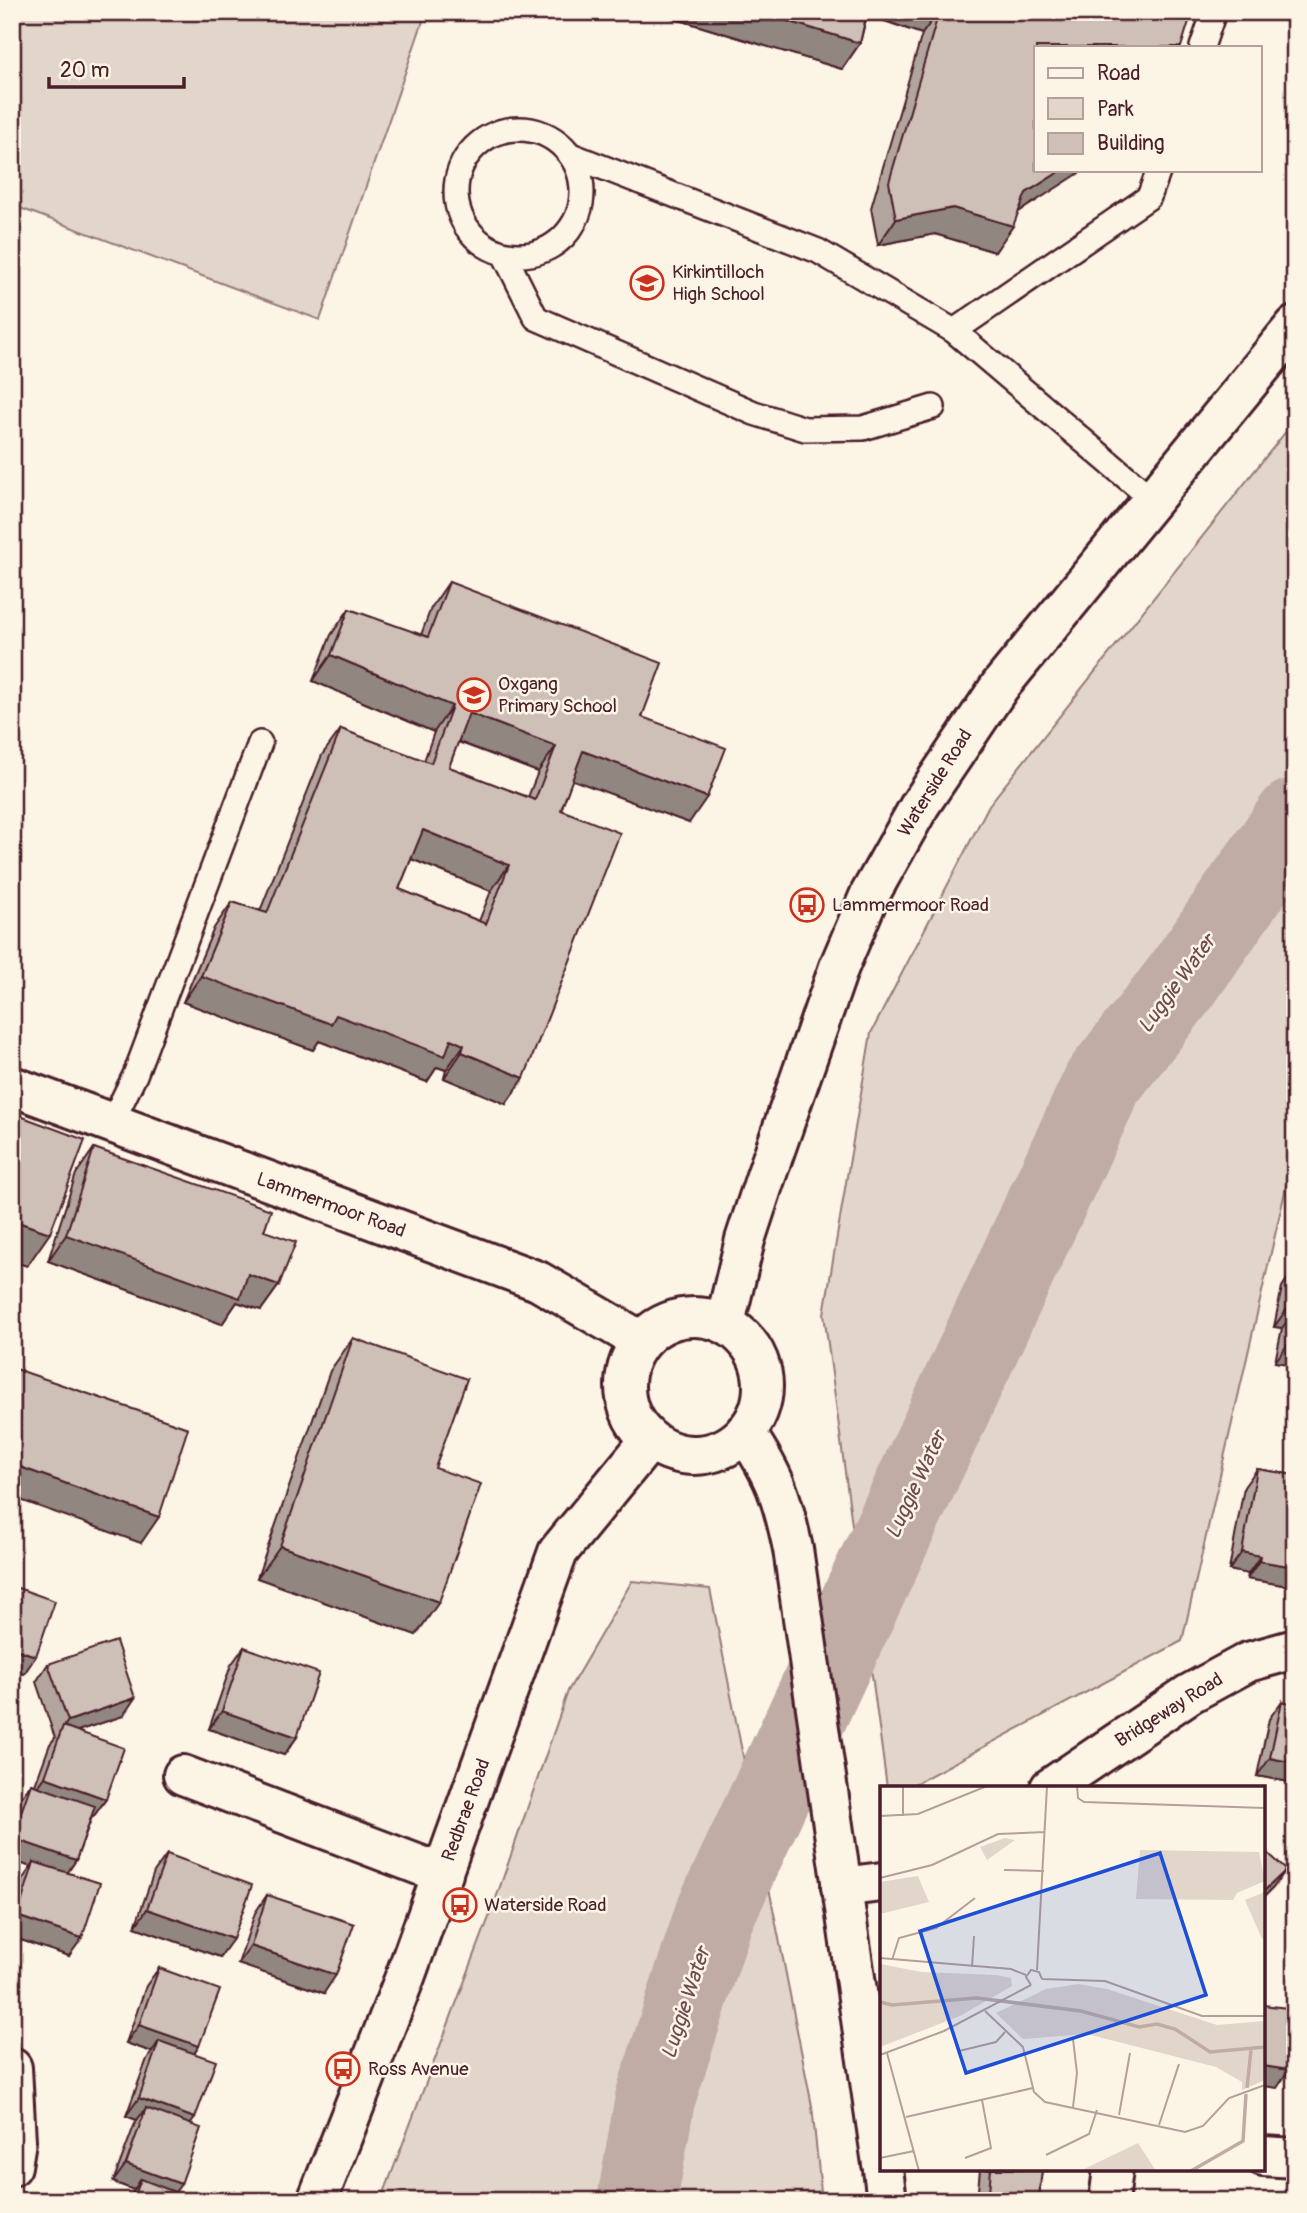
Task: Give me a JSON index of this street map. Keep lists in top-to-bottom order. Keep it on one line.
{"streets":{"main road":["Waterside Road","Lammermoor Road","Bridgeway Road","Redbrae Road"]},"crossings":[["Waterside Road","Lammermoor Road"],["Waterside Road","Redbrae Road"],["Lammermoor Road","Redbrae Road"]],"water":["Luggie Water"],"places":{"school or university":["Kirkintilloch High School","Oxgang Primary School"],"bus stop":["Lammermoor Road","Waterside Road","Ross Avenue"]},"legend":["Road","Park","Building"],"scale_bar":"20 m"}
